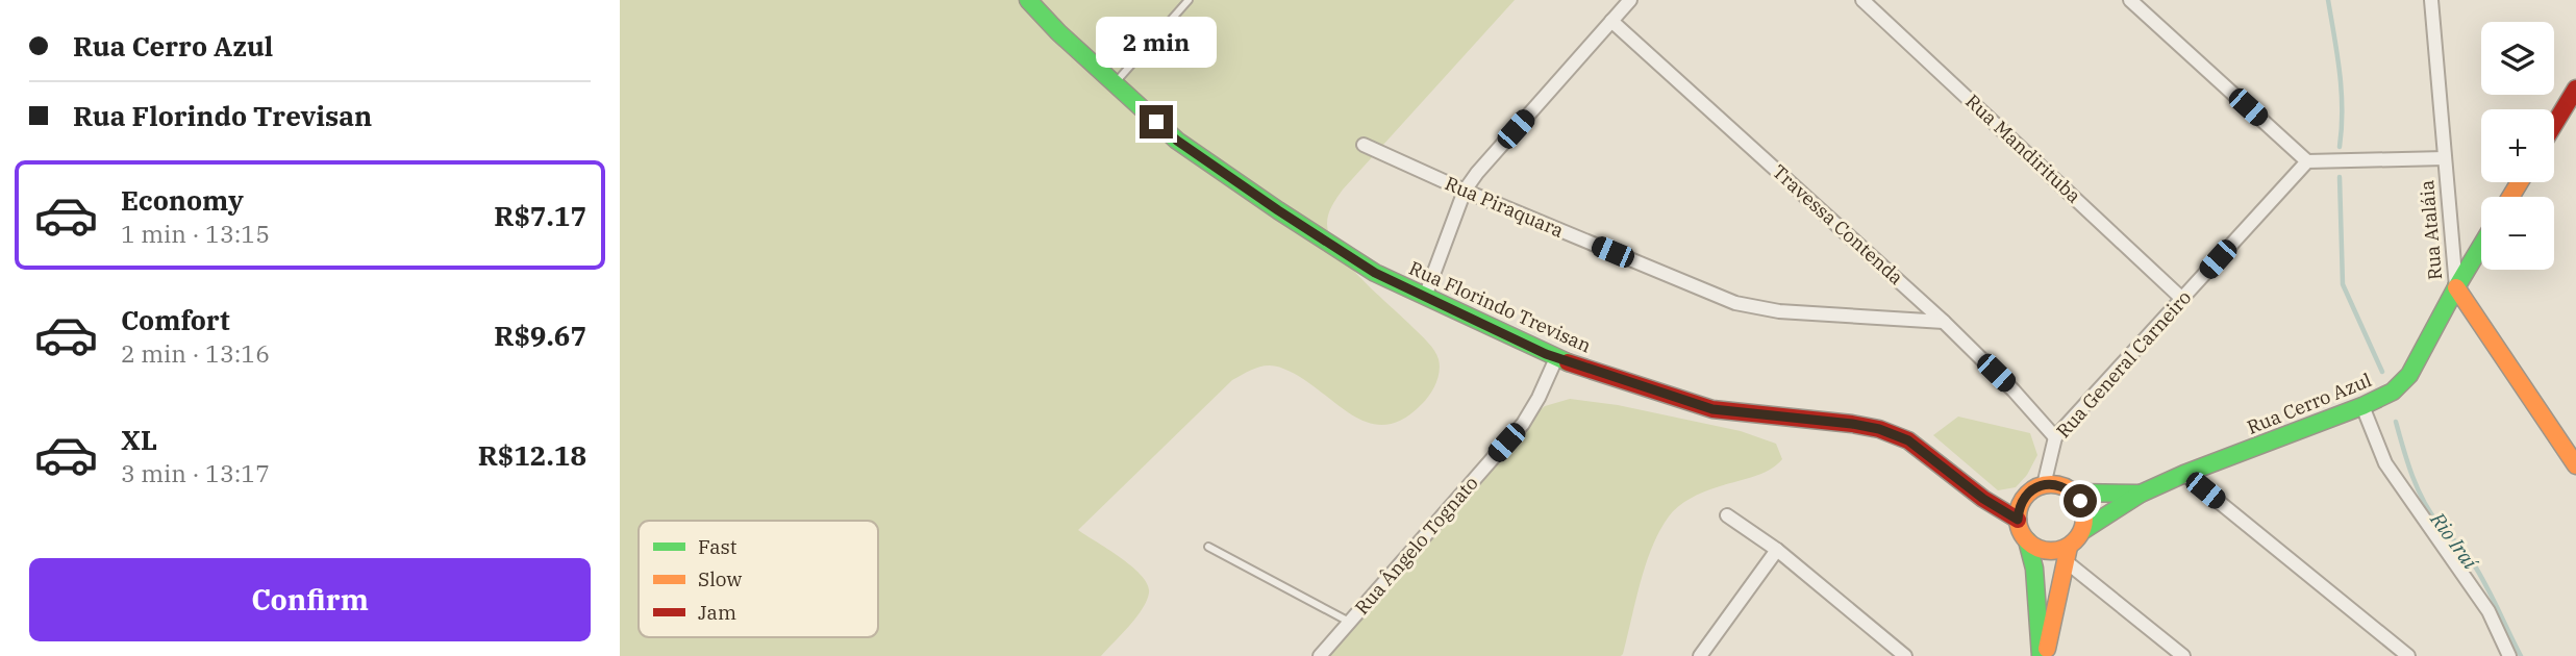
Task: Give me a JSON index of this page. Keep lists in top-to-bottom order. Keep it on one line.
{"streets":{"street":["Rua Mandirituba","Rua Piraquara","Travessa Contenda","Rua Ataláia","Rua Florindo Trevisan","Rua General Carneiro","Rua Cerro Azul","Rua Ângelo Tognato"]},"crossings":[["Rua Mandirituba","Rua General Carneiro"],["Rua Piraquara","Travessa Contenda"],["Travessa Contenda","Rua General Carneiro"],["Rua Ataláia","Rua Cerro Azul"],["Rua Florindo Trevisan","Rua General Carneiro"],["Rua Florindo Trevisan","Rua Cerro Azul"],["Rua Florindo Trevisan","Rua Ângelo Tognato"],["Rua General Carneiro","Rua Cerro Azul"]],"water":["Rio Iraí"],"legend":["Fast","Slow","Jam"],"page":{"banner":["Rua Cerro Azul","Rua Florindo Trevisan"],"bubble":"2 min","map_buttons":["+","−"],"list":[{"name":"Economy","note":"1 min · 13:15","value":"R$7.17"},{"name":"Comfort","note":"2 min · 13:16","value":"R$9.67"},{"name":"XL","note":"3 min · 13:17","value":"R$12.18"}],"buttons":"Confirm"}}
